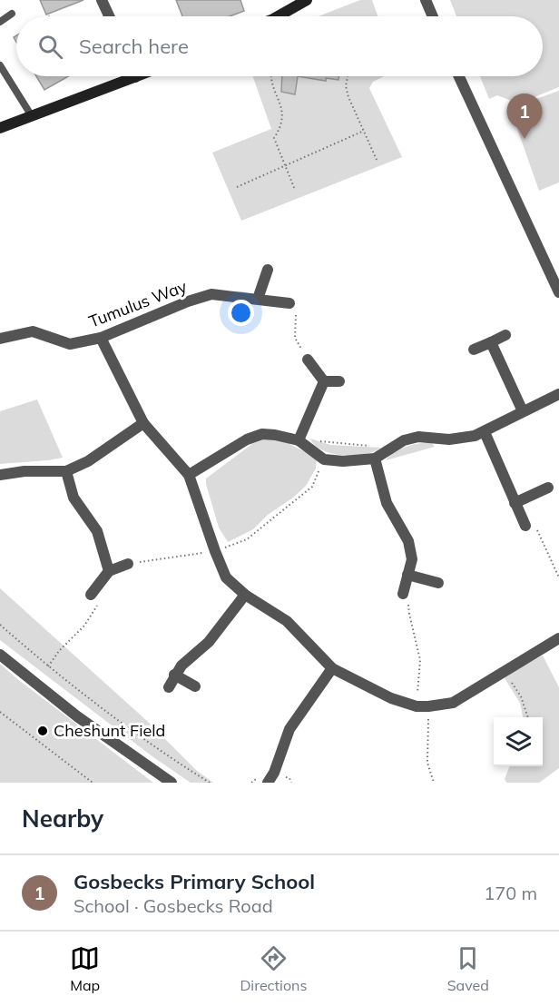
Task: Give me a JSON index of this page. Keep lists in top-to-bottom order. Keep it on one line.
{"streets":{"street":["Tumulus Way"]},"places":["Cheshunt Field"],"page":{"search":"Search here","pins":"1","heading":"Nearby","list":[{"mark":"1","name":"Gosbecks Primary School","note":"School · Gosbecks Road","value":"170 m"}],"nav":["Map","Directions","Saved"]}}
